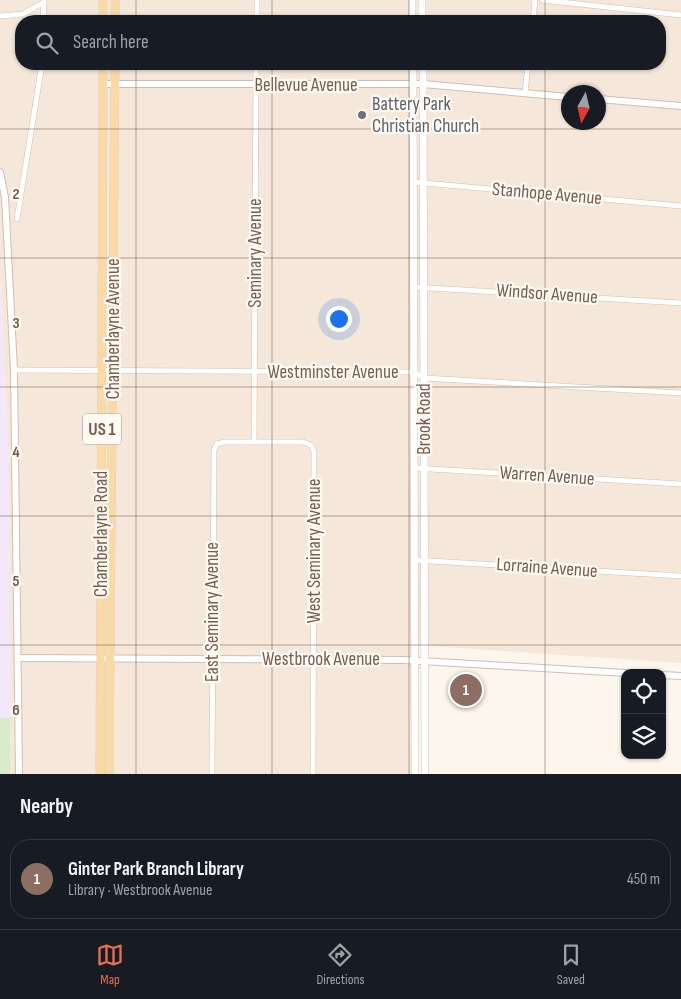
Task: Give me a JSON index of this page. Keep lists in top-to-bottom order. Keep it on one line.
{"streets":{"main road":["Chamberlayne Avenue","Brook Road","US 1","Chamberlayne Road"],"street":["Bellevue Avenue","Stanhope Avenue","Seminary Avenue","Windsor Avenue","Westminster Avenue","Warren Avenue","West Seminary Avenue","Lorraine Avenue","East Seminary Avenue","Westbrook Avenue"]},"crossings":[["Bellevue Avenue","Seminary Avenue"],["Bellevue Avenue","Chamberlayne Avenue"],["Bellevue Avenue","Brook Road"],["Bellevue Avenue","US 1"],["Bellevue Avenue","Chamberlayne Road"],["Stanhope Avenue","Brook Road"],["Seminary Avenue","Westminster Avenue"],["Seminary Avenue","West Seminary Avenue"],["Seminary Avenue","East Seminary Avenue"],["Windsor Avenue","Brook Road"],["Chamberlayne Avenue","Westminster Avenue"],["Chamberlayne Avenue","Westbrook Avenue"],["Westminster Avenue","Brook Road"],["Westminster Avenue","Chamberlayne Road"],["Brook Road","Warren Avenue"],["Brook Road","Lorraine Avenue"],["Brook Road","Westbrook Avenue"],["US 1","Chamberlayne Road"],["Chamberlayne Road","Westbrook Avenue"],["West Seminary Avenue","East Seminary Avenue"],["West Seminary Avenue","Westbrook Avenue"],["East Seminary Avenue","Westbrook Avenue"]],"places":["Battery Park Christian Church"],"north":"bottom","page":{"search":"Search here","pins":"1","heading":"Nearby","list":[{"mark":"1","name":"Ginter Park Branch Library","note":"Library · Westbrook Avenue","value":"450 m"}],"nav":["Map","Directions","Saved"]},"grid":{"rows":["2","3","4","5","6"]}}
